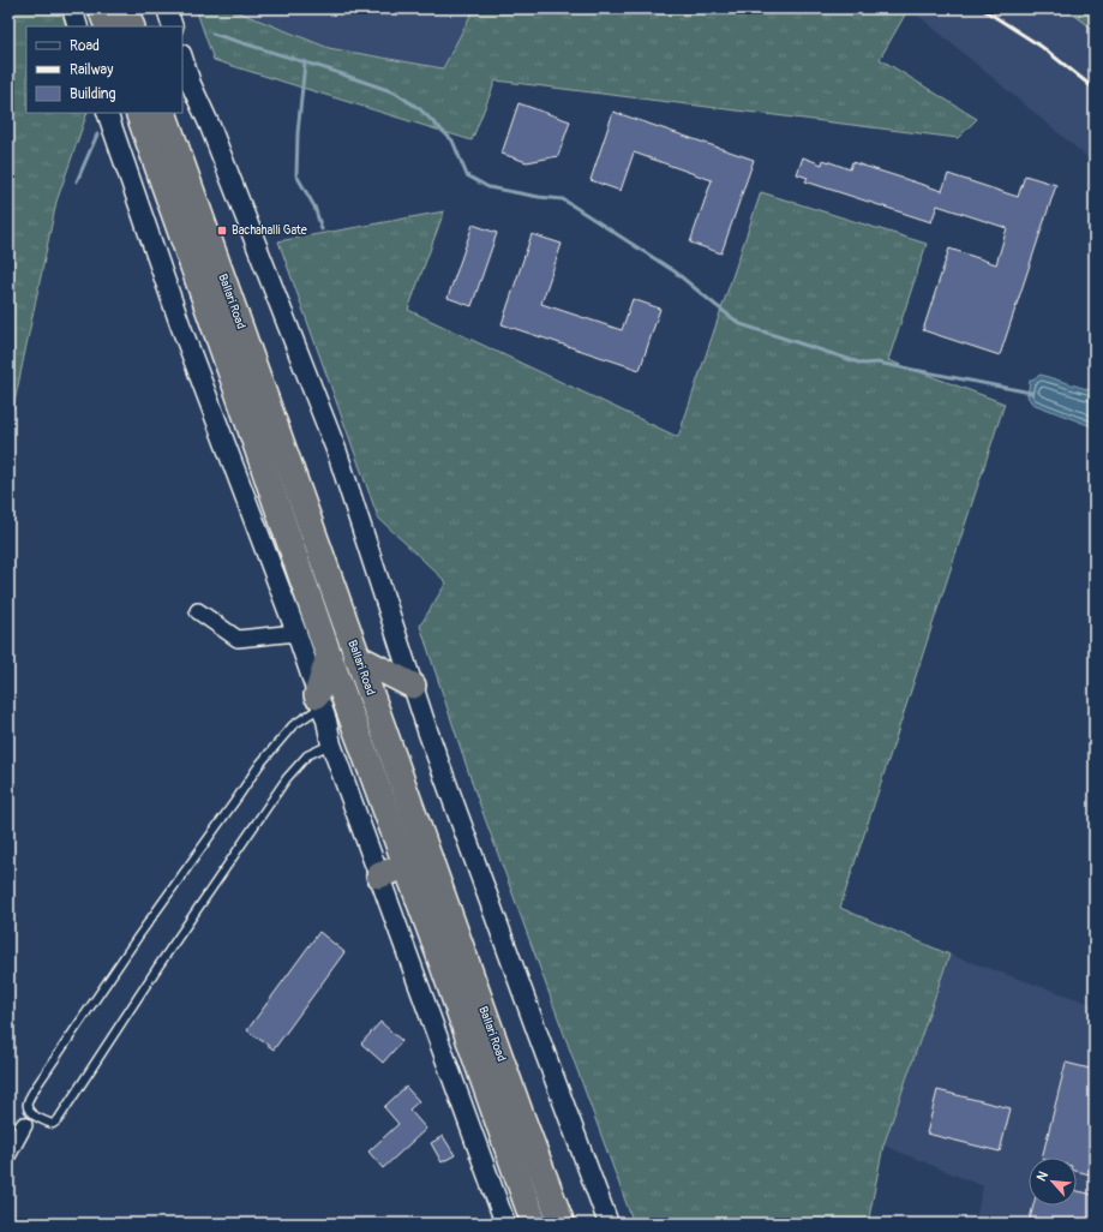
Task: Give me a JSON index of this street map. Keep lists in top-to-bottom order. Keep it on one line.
{"streets":{"highway":["Ballari Road"]},"places":{"transit":["Bachahalli Gate"]},"legend":["Road","Railway","Building"],"north":"top left"}
